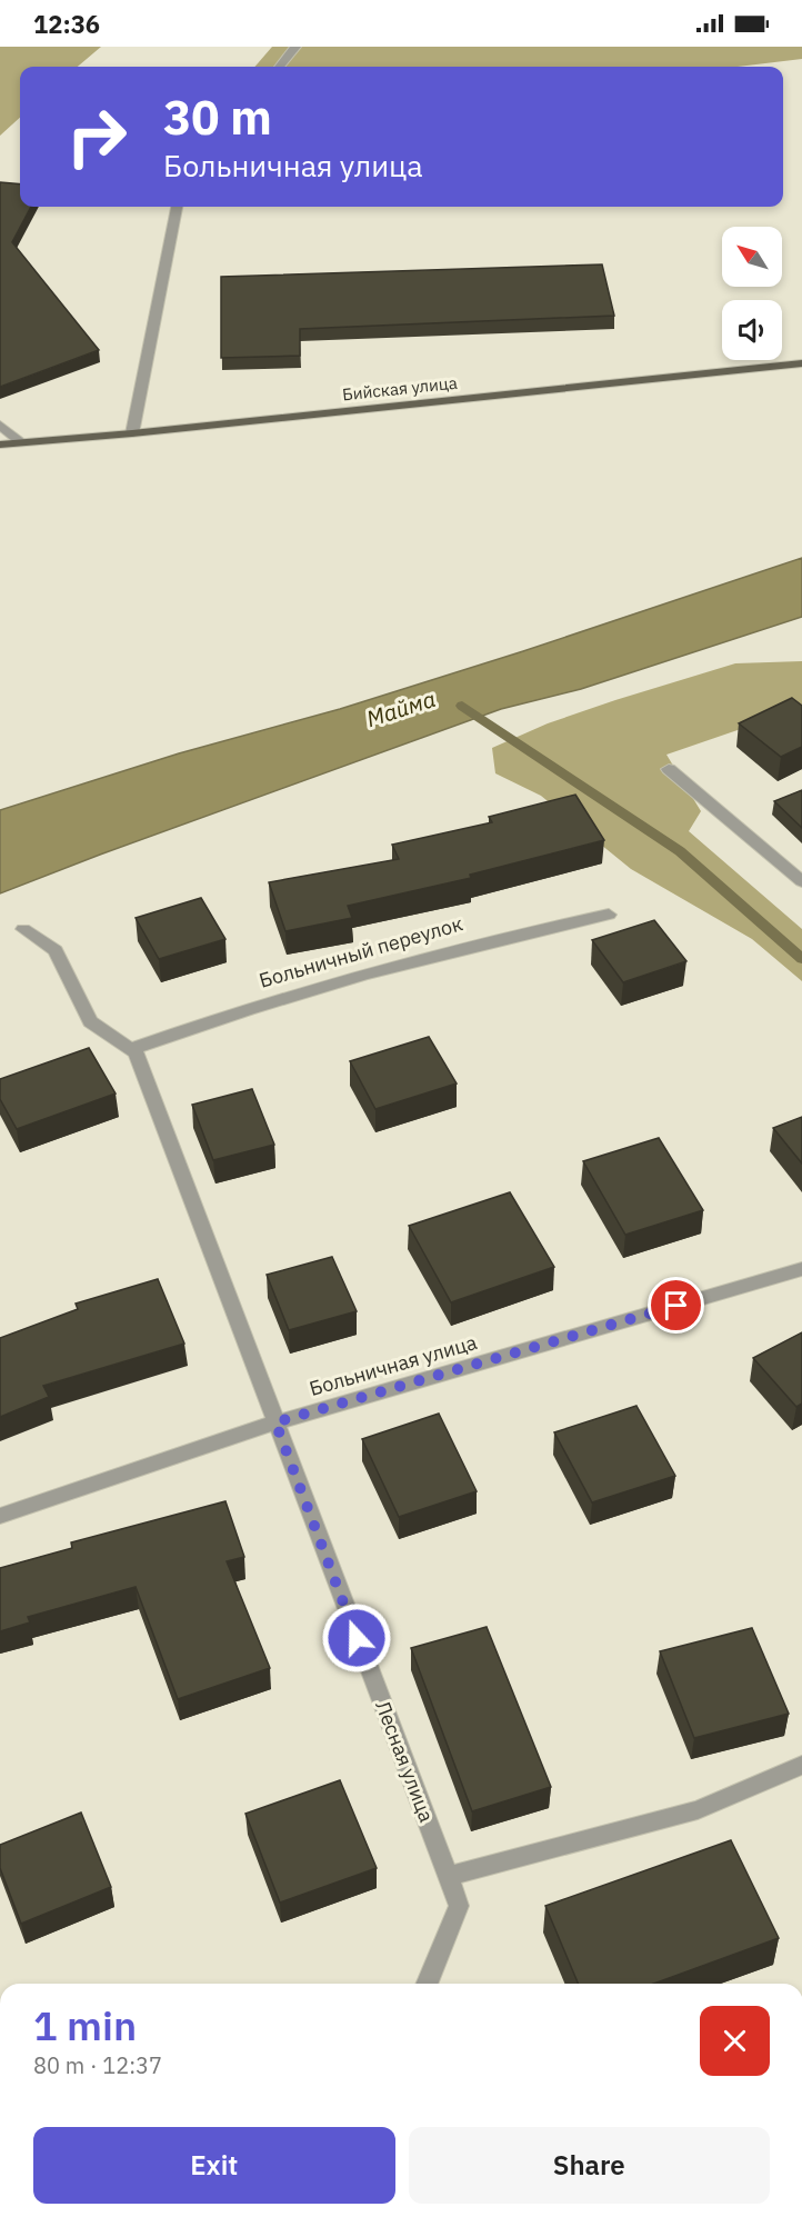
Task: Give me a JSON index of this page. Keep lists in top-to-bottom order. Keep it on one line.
{"streets":{"main road":["Бийская улица"],"street":["Больничный переулок","Больничная улица","Лесная улица"]},"crossings":[["Больничная улица","Лесная улица"]],"water":["Майма"],"north":"top left","page":{"status":"12:36","turn":["30 m","Больничная улица"],"heading":["1 min","80 m · 12:37"],"buttons":["Exit","Share"]}}
